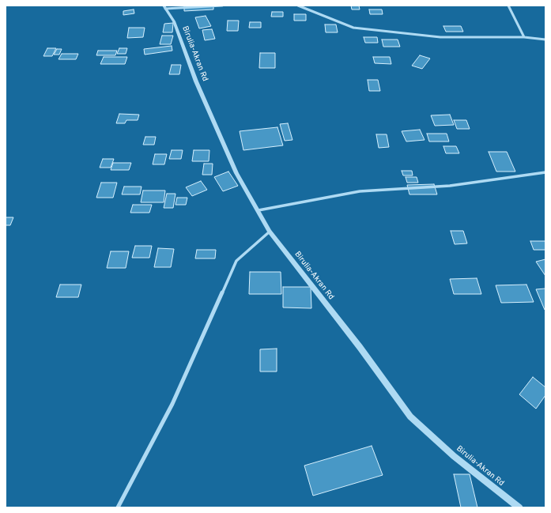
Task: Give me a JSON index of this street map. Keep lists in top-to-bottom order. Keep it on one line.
{"streets":{"street":["Birulia-Akran Rd"]}}
